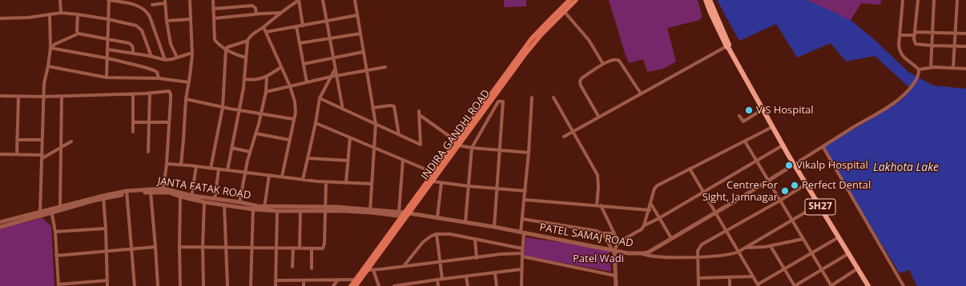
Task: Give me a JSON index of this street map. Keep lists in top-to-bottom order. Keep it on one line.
{"streets":{"main road":["INDIRA GANDHI ROAD","SH27"],"street":["JANTA FATAK ROAD","PATEL SAMAJ ROAD"]},"crossings":[["INDIRA GANDHI ROAD","PATEL SAMAJ ROAD"],["JANTA FATAK ROAD","PATEL SAMAJ ROAD"],["SH27","PATEL SAMAJ ROAD"]],"water":["Lakhota Lake"],"parks":["Patel Wadi"],"places":["V S Hospital","Vikalp Hospital","Perfect Dental","Centre For Sight, Jamnagar"]}
